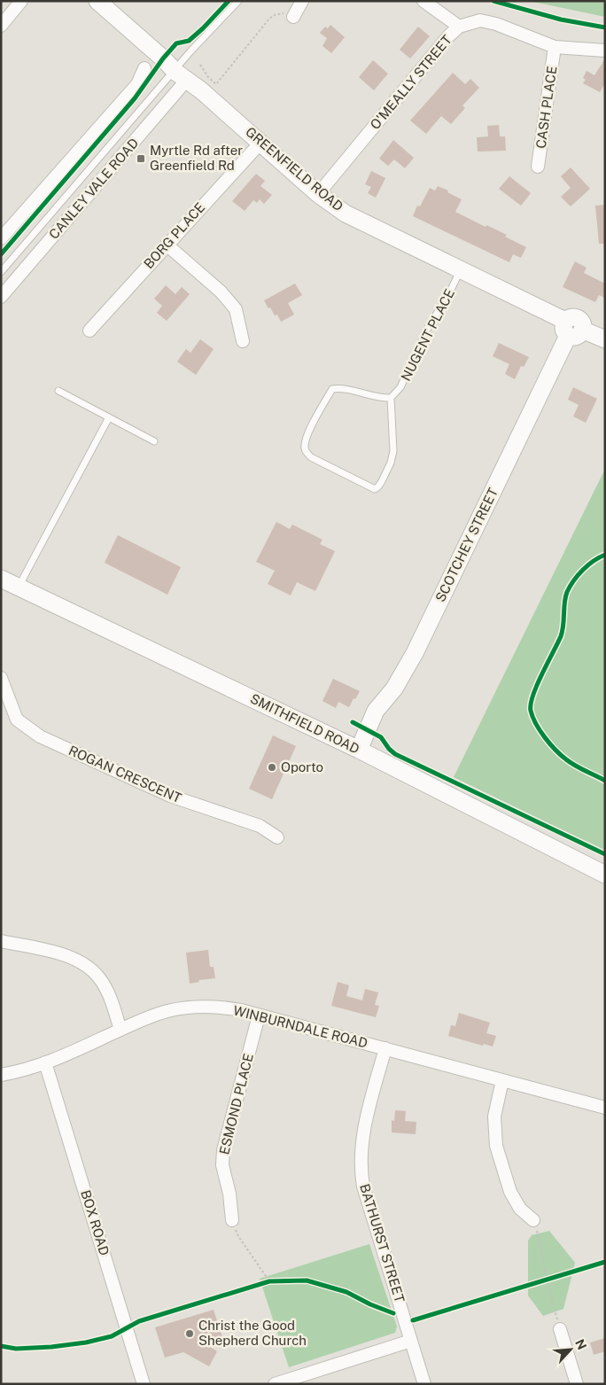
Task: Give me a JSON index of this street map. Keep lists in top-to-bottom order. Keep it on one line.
{"streets":{"street":["O'MEALLY STREET","CASH PLACE","GREENFIELD ROAD","CANLEY VALE ROAD","BORG PLACE","SCOTCHEY STREET","SMITHFIELD ROAD","ROGAN CRESCENT","WINBURNDALE ROAD","ESMOND PLACE","BOX ROAD","BATHURST STREET"],"lane":["NUGENT PLACE"]},"crossings":[["O'MEALLY STREET","CASH PLACE"],["O'MEALLY STREET","GREENFIELD ROAD"],["GREENFIELD ROAD","CANLEY VALE ROAD"],["GREENFIELD ROAD","BORG PLACE"],["GREENFIELD ROAD","NUGENT PLACE"],["GREENFIELD ROAD","SCOTCHEY STREET"],["SCOTCHEY STREET","SMITHFIELD ROAD"],["WINBURNDALE ROAD","ESMOND PLACE"],["WINBURNDALE ROAD","BOX ROAD"],["WINBURNDALE ROAD","BATHURST STREET"]],"places":{"transit":["Myrtle Rd after Greenfield Rd"],"other":["Oporto","Christ the Good Shepherd Church"]},"north":"top right"}
